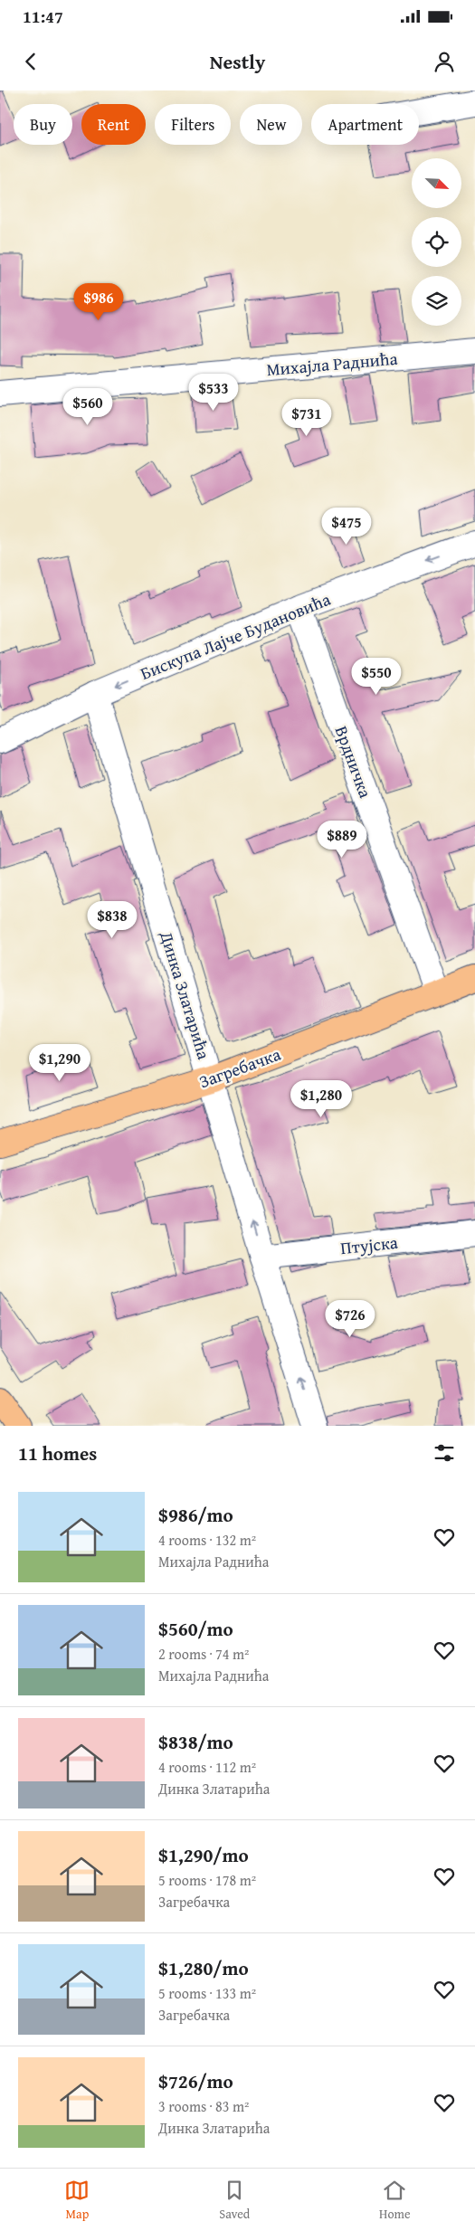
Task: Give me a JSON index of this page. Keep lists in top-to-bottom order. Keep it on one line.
{"streets":{"main road":["Загребачка"],"street":["Михајла Раднића","Бискупа Лајче Будановића","Врдничка","Динка Златарића","Птујска"]},"crossings":[["Бискупа Лајче Будановића","Врдничка"],["Бискупа Лајче Будановића","Динка Златарића"],["Врдничка","Загребачка"],["Динка Златарића","Загребачка"],["Динка Златарића","Птујска"]],"one_way":["Бискупа Лајче Будановића","Динка Златарића"],"north":"bottom right","page":{"status":"11:47","header":"Nestly","chip":["Buy","Rent","Filters","New","Apartment"],"price":["$986","$533","$560","$731","$475","$550","$889","$838","$1,290","$1,280","$726"],"heading":"11 homes","list":[{"name":"$986/mo","note":"4 rooms · 132 m² · Михајла Раднића"},{"name":"$560/mo","note":"2 rooms · 74 m² · Михајла Раднића"},{"name":"$838/mo","note":"4 rooms · 112 m² · Динка Златарића"},{"name":"$1,290/mo","note":"5 rooms · 178 m² · Загребачка"},{"name":"$1,280/mo","note":"5 rooms · 133 m² · Загребачка"},{"name":"$726/mo","note":"3 rooms · 83 m² · Динка Златарића"}],"tabs":["Map","Saved","Home"]}}
